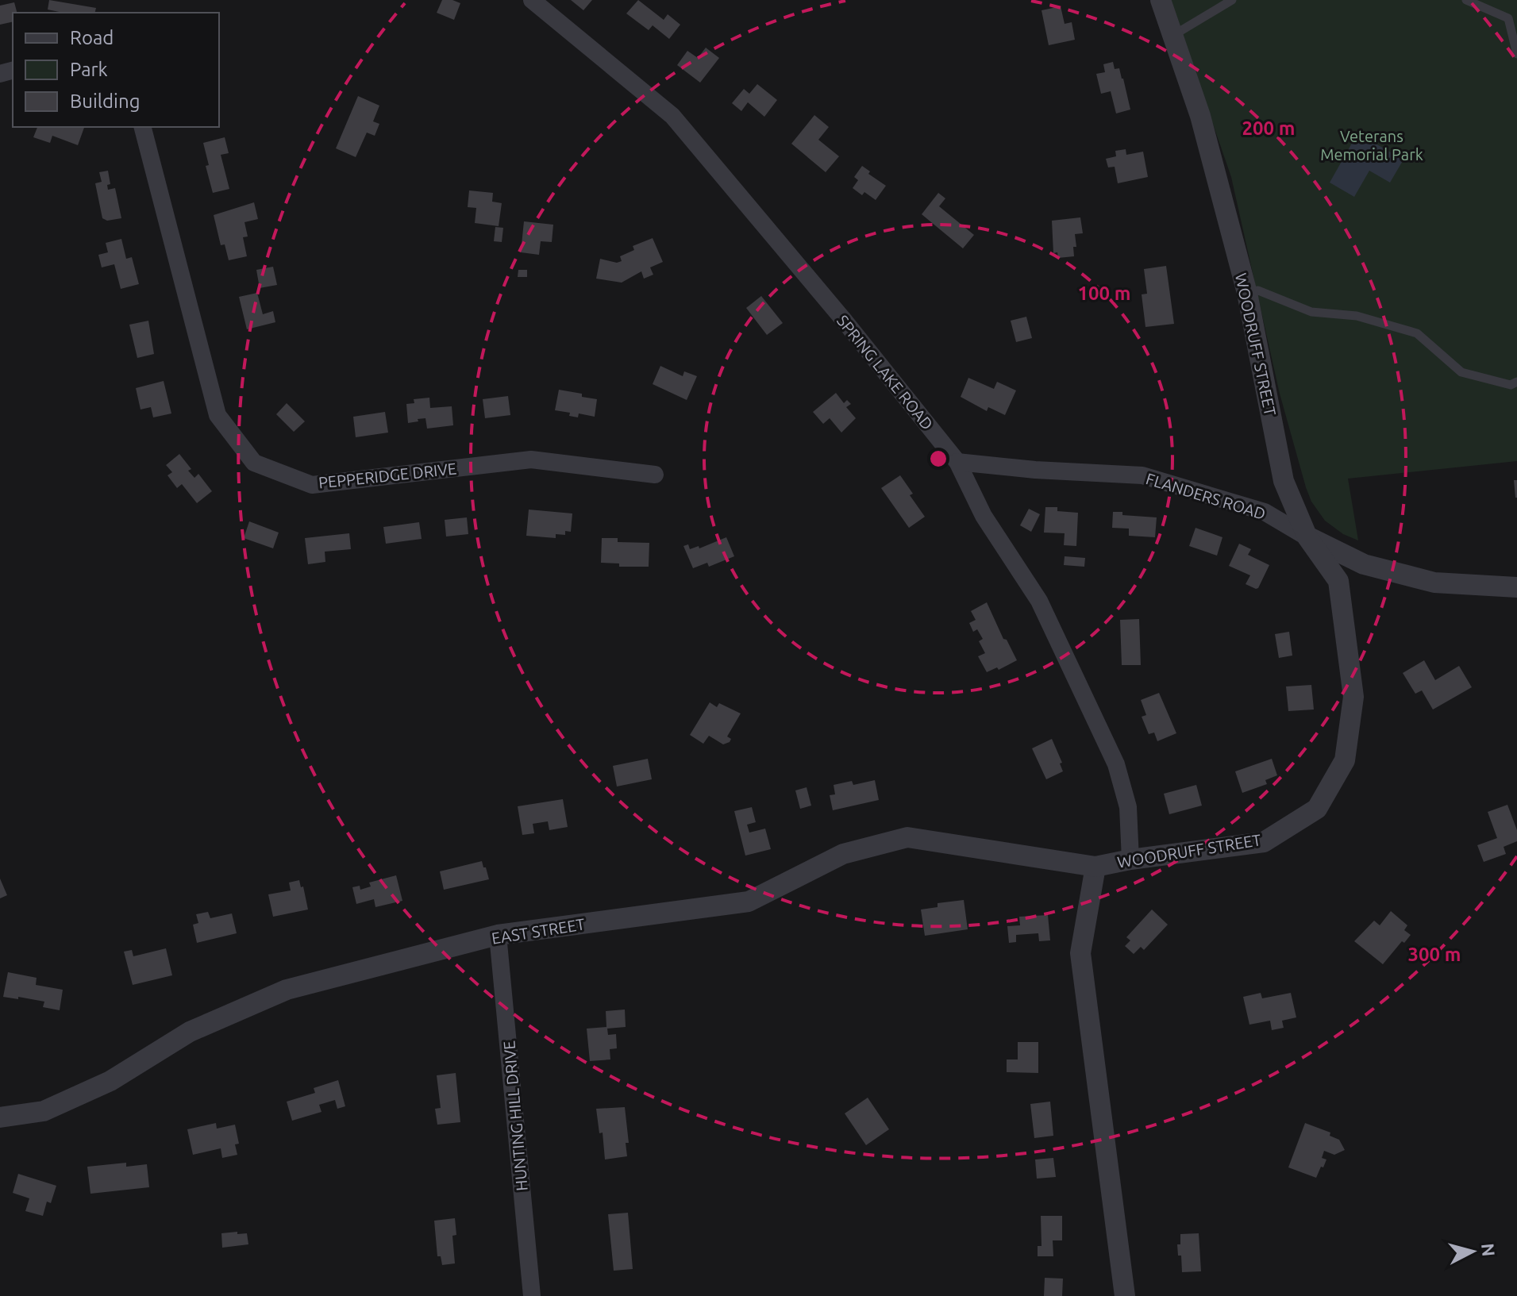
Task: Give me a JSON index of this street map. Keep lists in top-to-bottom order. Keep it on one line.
{"streets":{"street":["WOODRUFF STREET","SPRING LAKE ROAD","PEPPERIDGE DRIVE","FLANDERS ROAD","EAST STREET","HUNTING HILL DRIVE"]},"crossings":[["WOODRUFF STREET","SPRING LAKE ROAD"],["WOODRUFF STREET","FLANDERS ROAD"],["WOODRUFF STREET","EAST STREET"],["SPRING LAKE ROAD","FLANDERS ROAD"],["EAST STREET","HUNTING HILL DRIVE"]],"parks":["Veterans Memorial Park"],"legend":["Road","Park","Building"],"north":"right","rings":["200 m","100 m","300 m"]}
